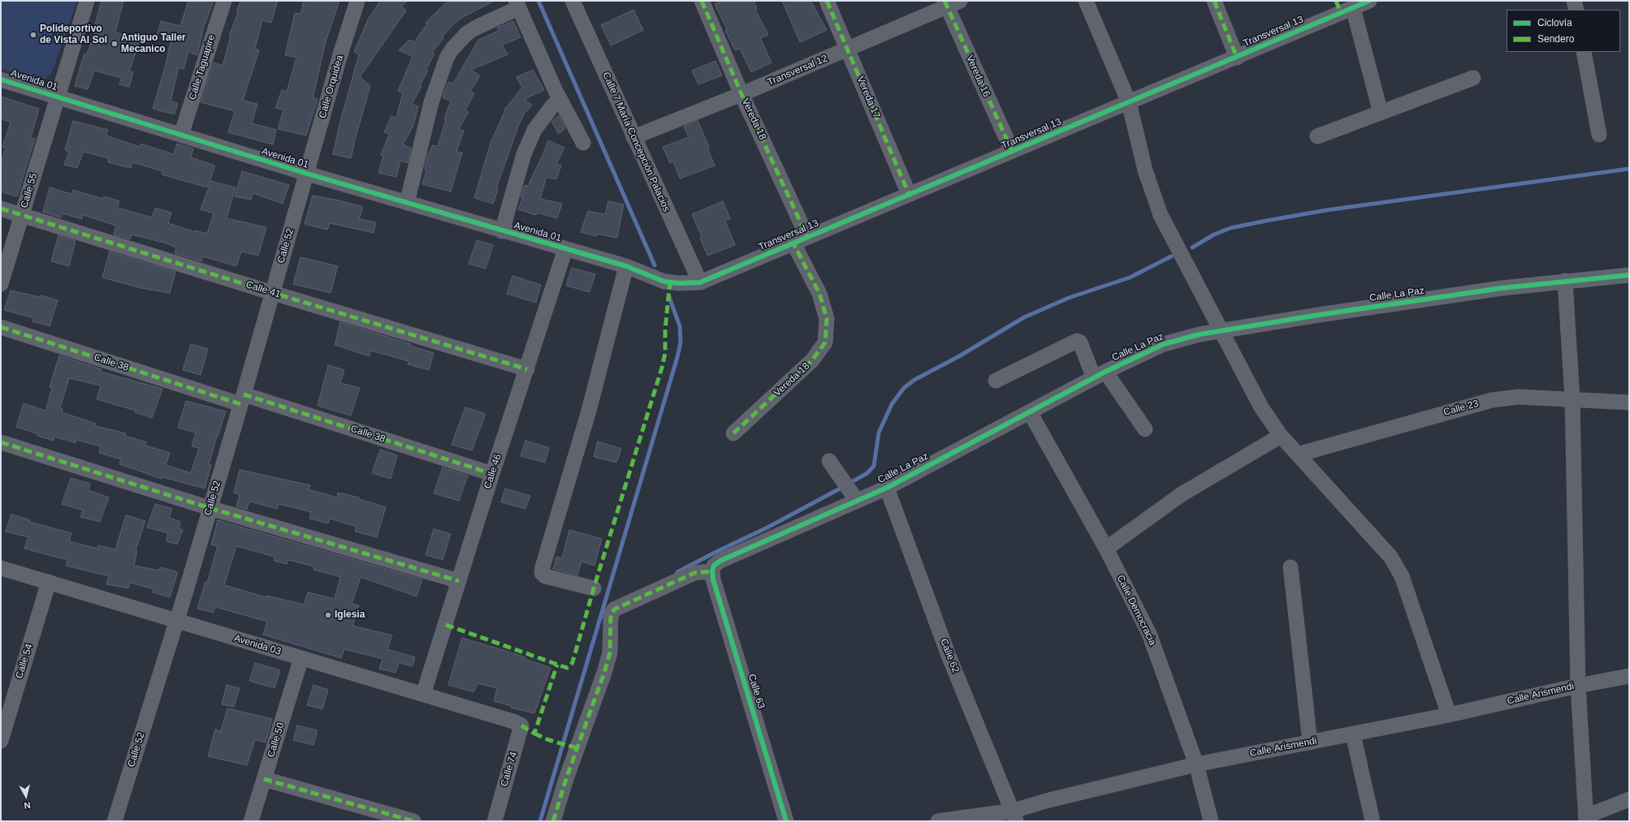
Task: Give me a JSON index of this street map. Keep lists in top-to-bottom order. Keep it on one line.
{"streets":{"street":["Transversal 13","Calle Taguapire","Transversal 12","Vereda 16","Avenida 01","Calle Orquidea","Vereda 17","Vereda 18","Calle 7 María Concepción Palacios","Calle 55","Calle 52","Calle 41","Calle La Paz","Calle 38","Calle 23","Calle 46","Calle Democracia","Avenida 03","Calle 62","Calle 54","Calle 63","Calle Arismendi","Calle 50","Calle 74"]},"crossings":[["Transversal 13","Vereda 16"],["Transversal 13","Avenida 01"],["Transversal 13","Vereda 17"],["Transversal 13","Vereda 18"],["Transversal 13","Calle 7 María Concepción Palacios"],["Calle Taguapire","Avenida 01"],["Transversal 12","Vereda 16"],["Transversal 12","Vereda 17"],["Transversal 12","Vereda 18"],["Transversal 12","Calle 7 María Concepción Palacios"],["Avenida 01","Calle Orquidea"],["Avenida 01","Calle 7 María Concepción Palacios"],["Avenida 01","Calle 55"],["Avenida 01","Calle 52"],["Avenida 01","Calle 46"],["Calle Orquidea","Calle 52"],["Calle 55","Calle 41"],["Calle 52","Calle 41"],["Calle 52","Calle 38"],["Calle 52","Avenida 03"],["Calle 41","Calle 46"],["Calle La Paz","Calle Democracia"],["Calle La Paz","Calle 62"],["Calle La Paz","Calle 63"],["Calle 38","Calle 46"],["Calle 46","Avenida 03"],["Calle Democracia","Calle Arismendi"],["Avenida 03","Calle 54"],["Avenida 03","Calle 50"],["Avenida 03","Calle 74"],["Calle 62","Calle Arismendi"]],"places":["Polideportivo de Vista Al Sol","Antiguo Taller Mecanico","Iglesia"],"legend":["Ciclovía","Sendero"],"north":"bottom"}
